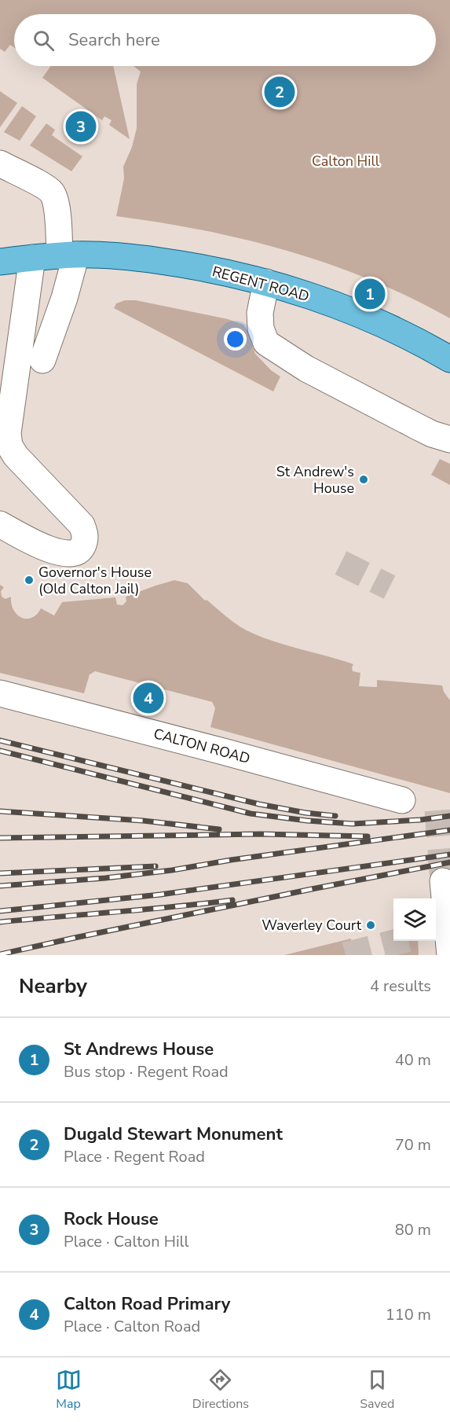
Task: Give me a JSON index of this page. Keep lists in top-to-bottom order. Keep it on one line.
{"streets":{"main road":["REGENT ROAD"],"street":["CALTON ROAD"]},"parks":["Calton Hill"],"places":["St Andrew's House","Governor's House (Old Calton Jail)","Waverley Court"],"page":{"search":"Search here","pins":["2","3","1","4"],"heading":["Nearby","4 results"],"list":[{"mark":"1","name":"St Andrews House","note":"Bus stop · Regent Road","value":"40 m"},{"mark":"2","name":"Dugald Stewart Monument","note":"Place · Regent Road","value":"70 m"},{"mark":"3","name":"Rock House","note":"Place · Calton Hill","value":"80 m"},{"mark":"4","name":"Calton Road Primary","note":"Place · Calton Road","value":"110 m"}],"nav":["Map","Directions","Saved"]}}
